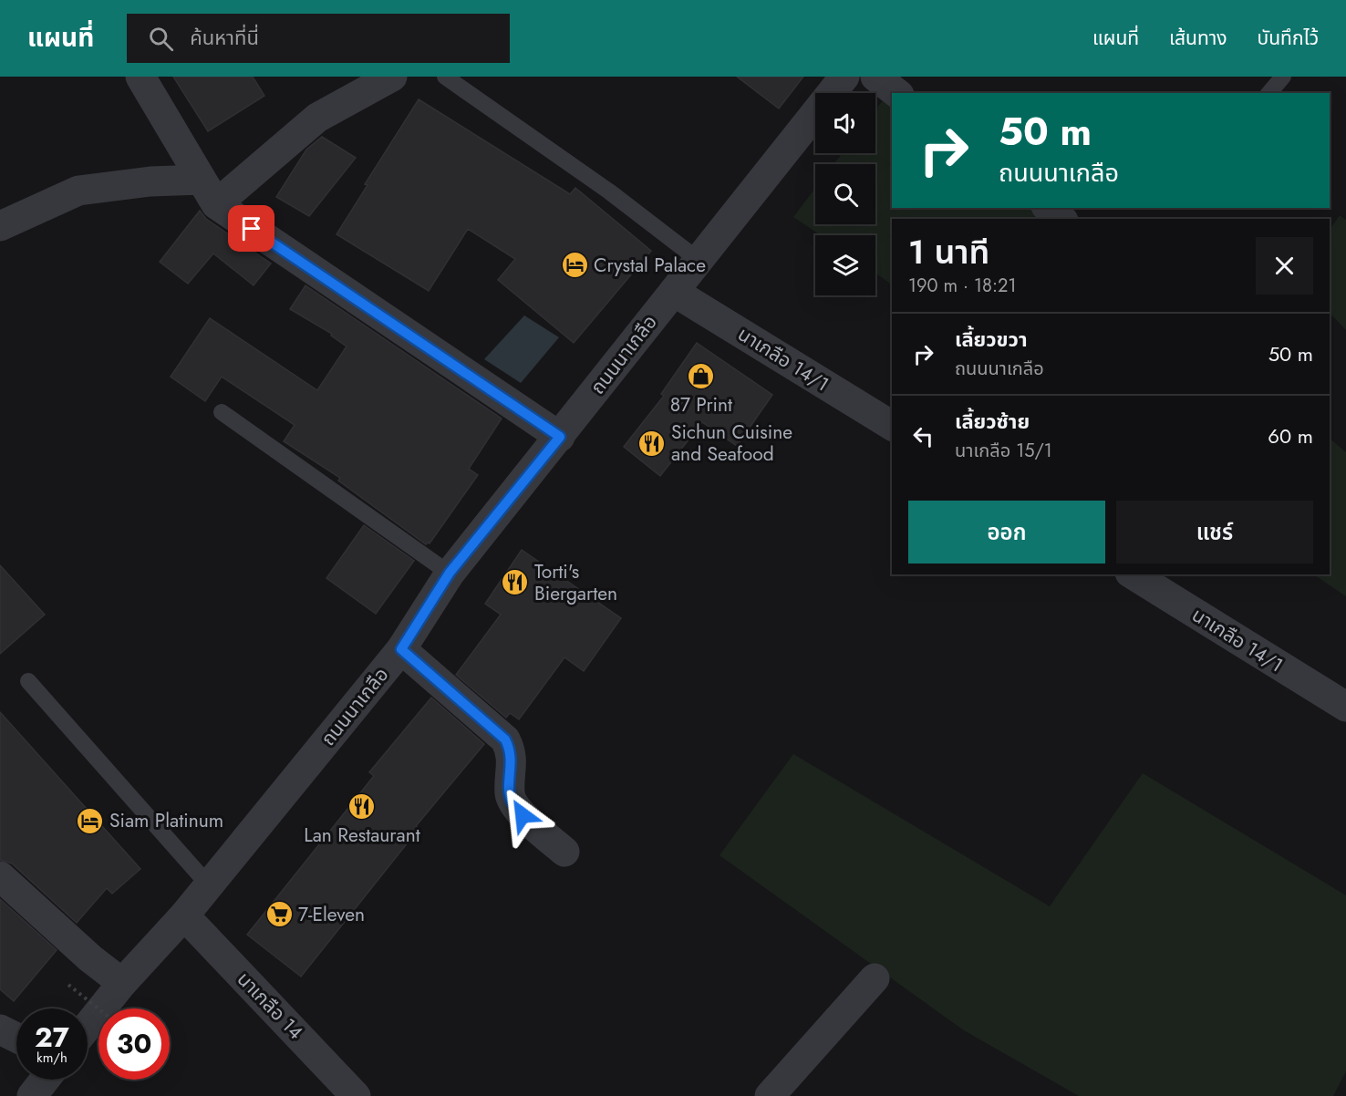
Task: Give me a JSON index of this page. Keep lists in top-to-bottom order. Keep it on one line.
{"streets":{"street":["ถนนนาเกลือ","นาเกลือ 14/1","นาเกลือ 14"]},"crossings":[["ถนนนาเกลือ","นาเกลือ 14/1"],["ถนนนาเกลือ","นาเกลือ 14"]],"places":{"hotel":["Crystal Palace","Siam Platinum"],"shop":["87 Print"],"restaurant":["Sichun Cuisine and Seafood","Torti's Biergarten","Lan Restaurant"],"supermarket":["7-Eleven"]},"page":{"header":"แผนที่","search":"ค้นหาที่นี่","nav":["แผนที่","เส้นทาง","บันทึกไว้"],"turn":["50 m","ถนนนาเกลือ"],"heading":["1 นาที","190 m · 18:21"],"list":[{"name":"เลี้ยวขวา","note":"ถนนนาเกลือ","value":"50 m"},{"name":"เลี้ยวซ้าย","note":"นาเกลือ 15/1","value":"60 m"}],"buttons":["ออก","แชร์"],"speed":"27 km/h","limit":"30"}}
